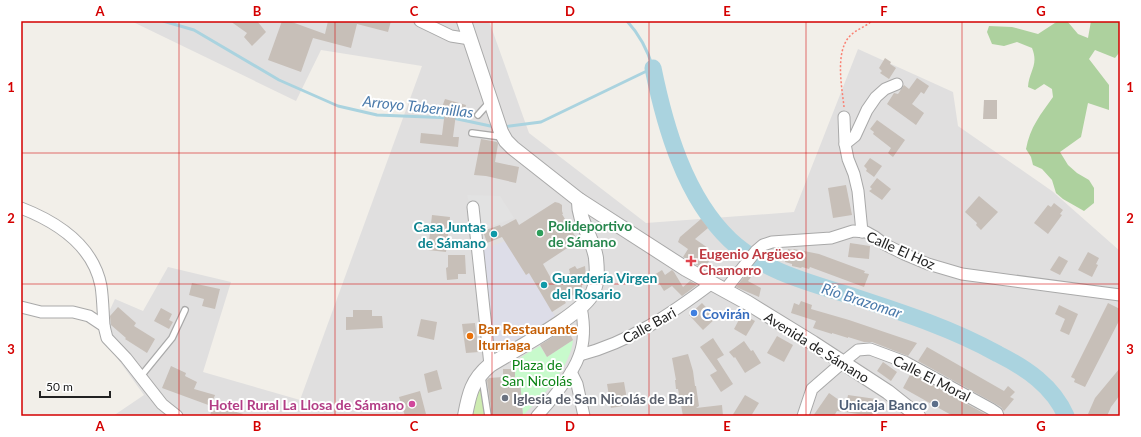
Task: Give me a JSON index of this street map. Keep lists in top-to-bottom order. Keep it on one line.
{"streets":{"street":["Calle El Hoz","Calle Bari","Avenida de Sámano","Calle El Moral"]},"crossings":[["Calle El Hoz","Avenida de Sámano"],["Calle Bari","Avenida de Sámano"],["Avenida de Sámano","Calle El Moral"]],"water":["Arroyo Tabernillas","Río Brazomar"],"parks":["Plaza de San Nicolás"],"places":{"other":["Polideportivo de Sámano","Casa Juntas de Sámano","Guardería Virgen del Rosario","Covirán","Bar Restaurante Iturriaga","Iglesia de San Nicolás de Bari","Hotel Rural La Llosa de Sámano","Unicaja Banco"],"health":["Eugenio Argüeso Chamorro"]},"scale_bar":"50 m","grid":{"columns":["A","B","C","D","E","F","G"],"rows":["1","2","3"]}}
